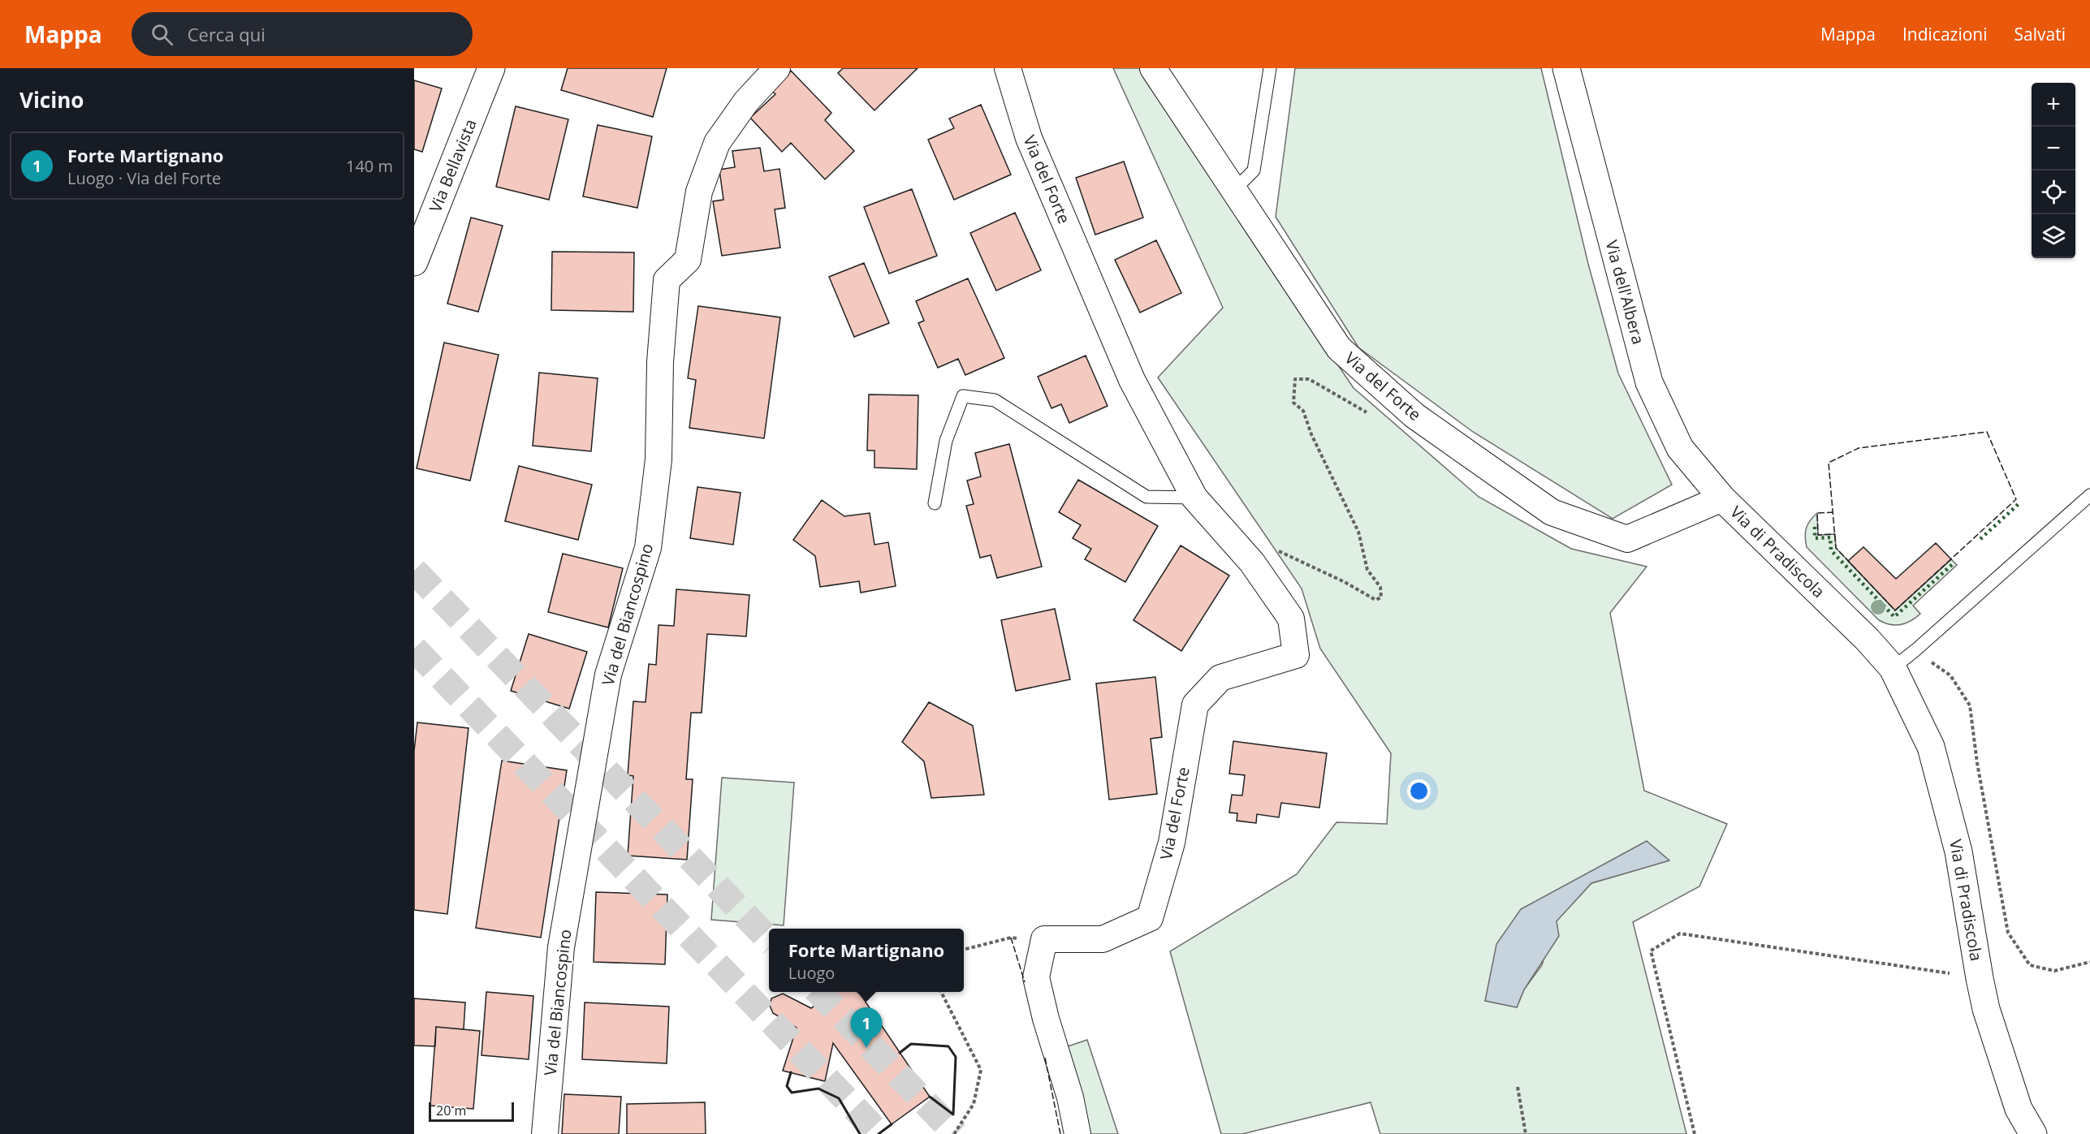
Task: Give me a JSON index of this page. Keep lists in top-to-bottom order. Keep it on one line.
{"streets":{"street":["Via Bellavista","Via del Forte","Via dell'Albera","Via di Pradiscola","Via del Biancospino"]},"crossings":[["Via del Forte","Via dell'Albera"],["Via del Forte","Via di Pradiscola"],["Via dell'Albera","Via di Pradiscola"]],"scale_bar":"20 m","page":{"header":"Mappa","search":"Cerca qui","nav":["Mappa","Indicazioni","Salvati"],"heading":"Vicino","map_buttons":["+","−"],"list":[{"mark":"1","name":"Forte Martignano","note":"Luogo · Via del Forte","value":"140 m"}],"popup":["Forte Martignano","Luogo"],"pins":"1","scale":"20 m"}}
